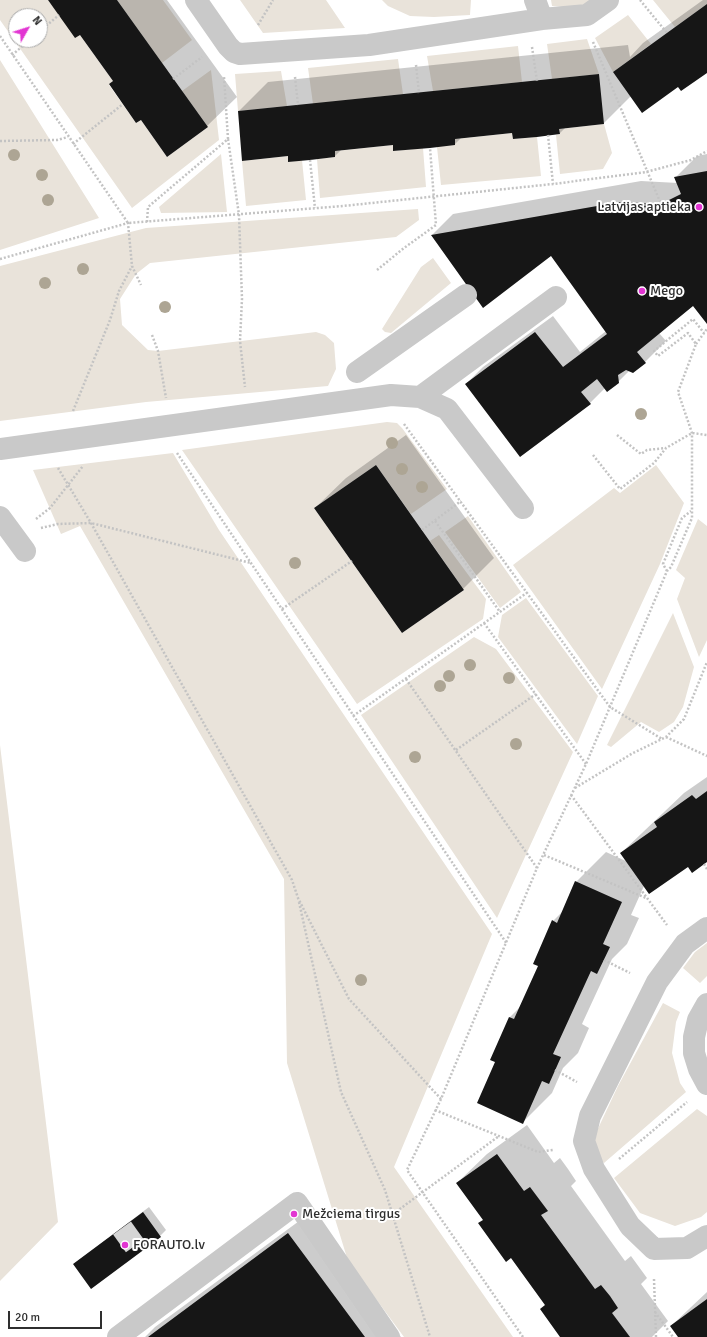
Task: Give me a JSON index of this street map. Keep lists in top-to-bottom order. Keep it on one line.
{"places":["Latvijas aptieka","Mego","Mežciema tirgus","FORAUTO.lv"],"scale_bar":"20 m","north":"top right"}
